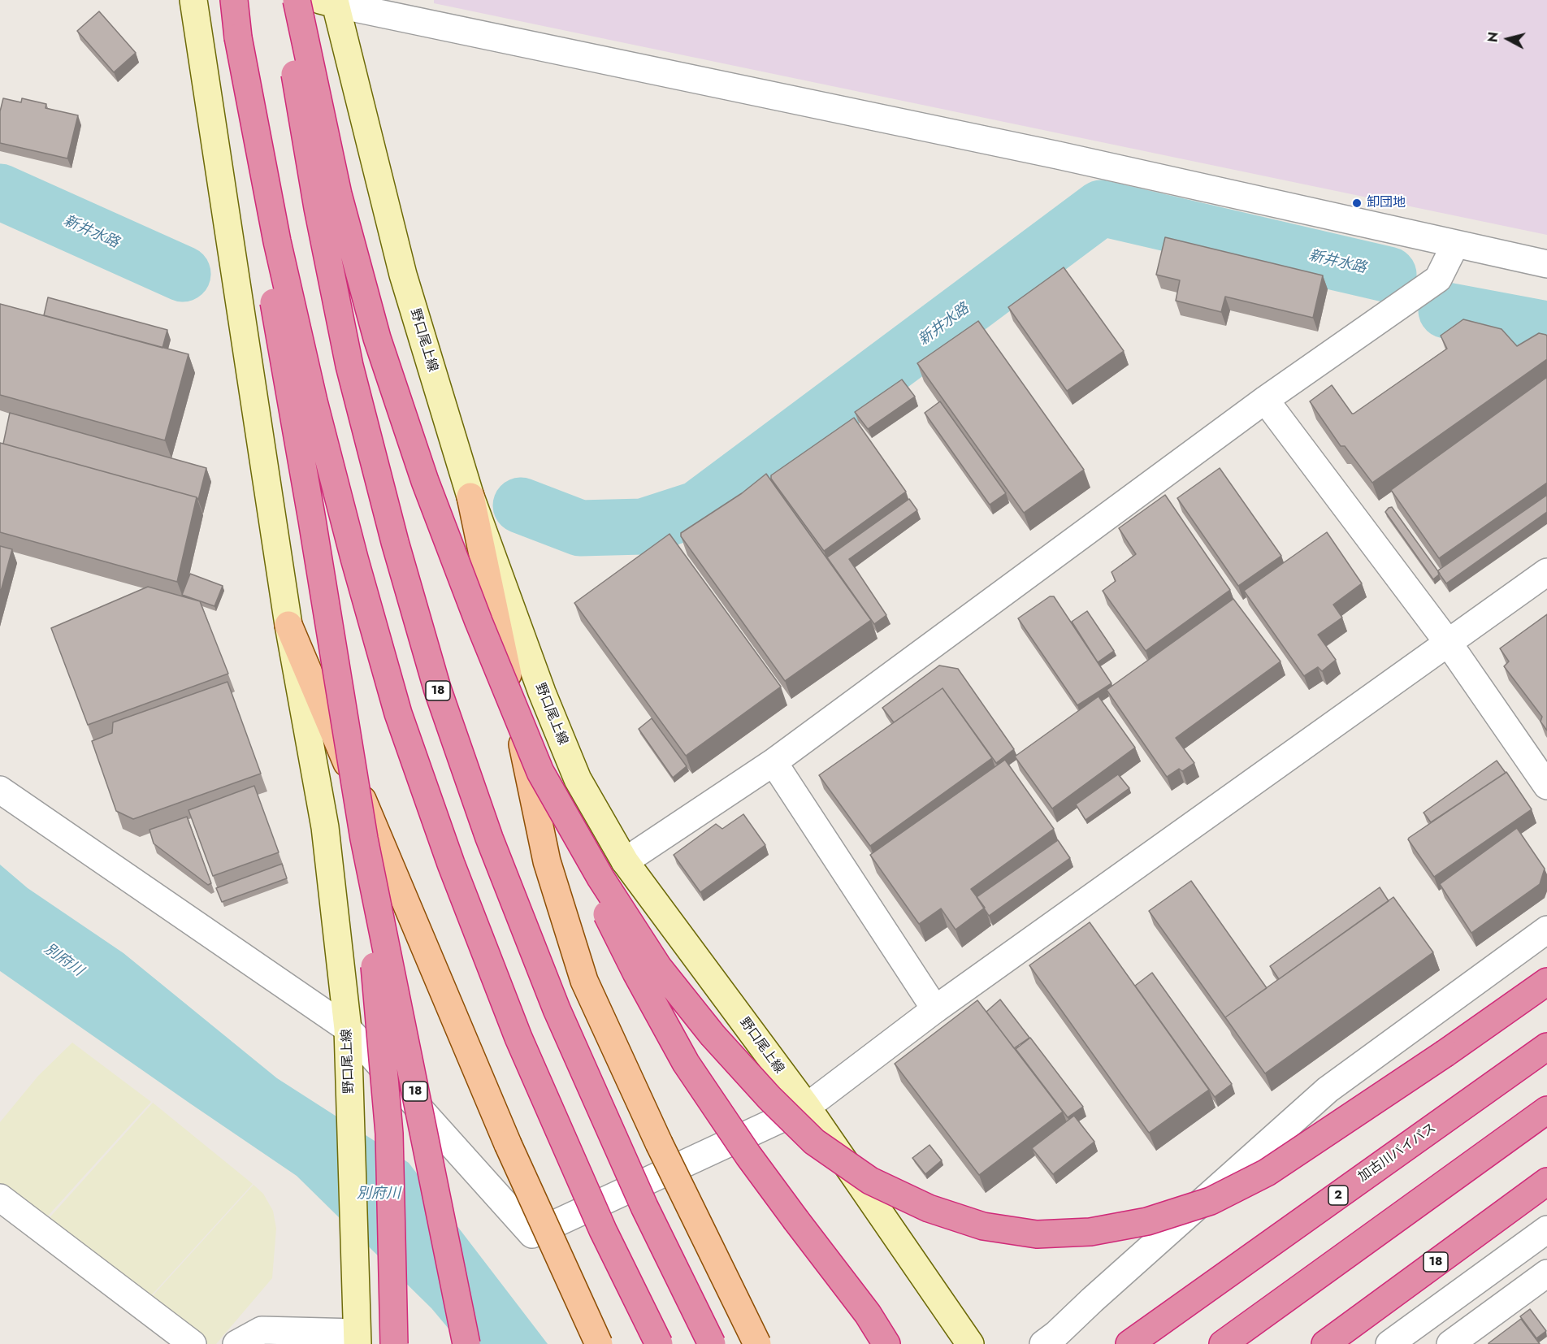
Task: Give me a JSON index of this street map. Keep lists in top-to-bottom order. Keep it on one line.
{"streets":{"highway":["18","加古川バイパス","2"],"main road":["野口尾上線"]},"water":["新井水路","別府川"],"places":["卸団地"],"north":"left"}
